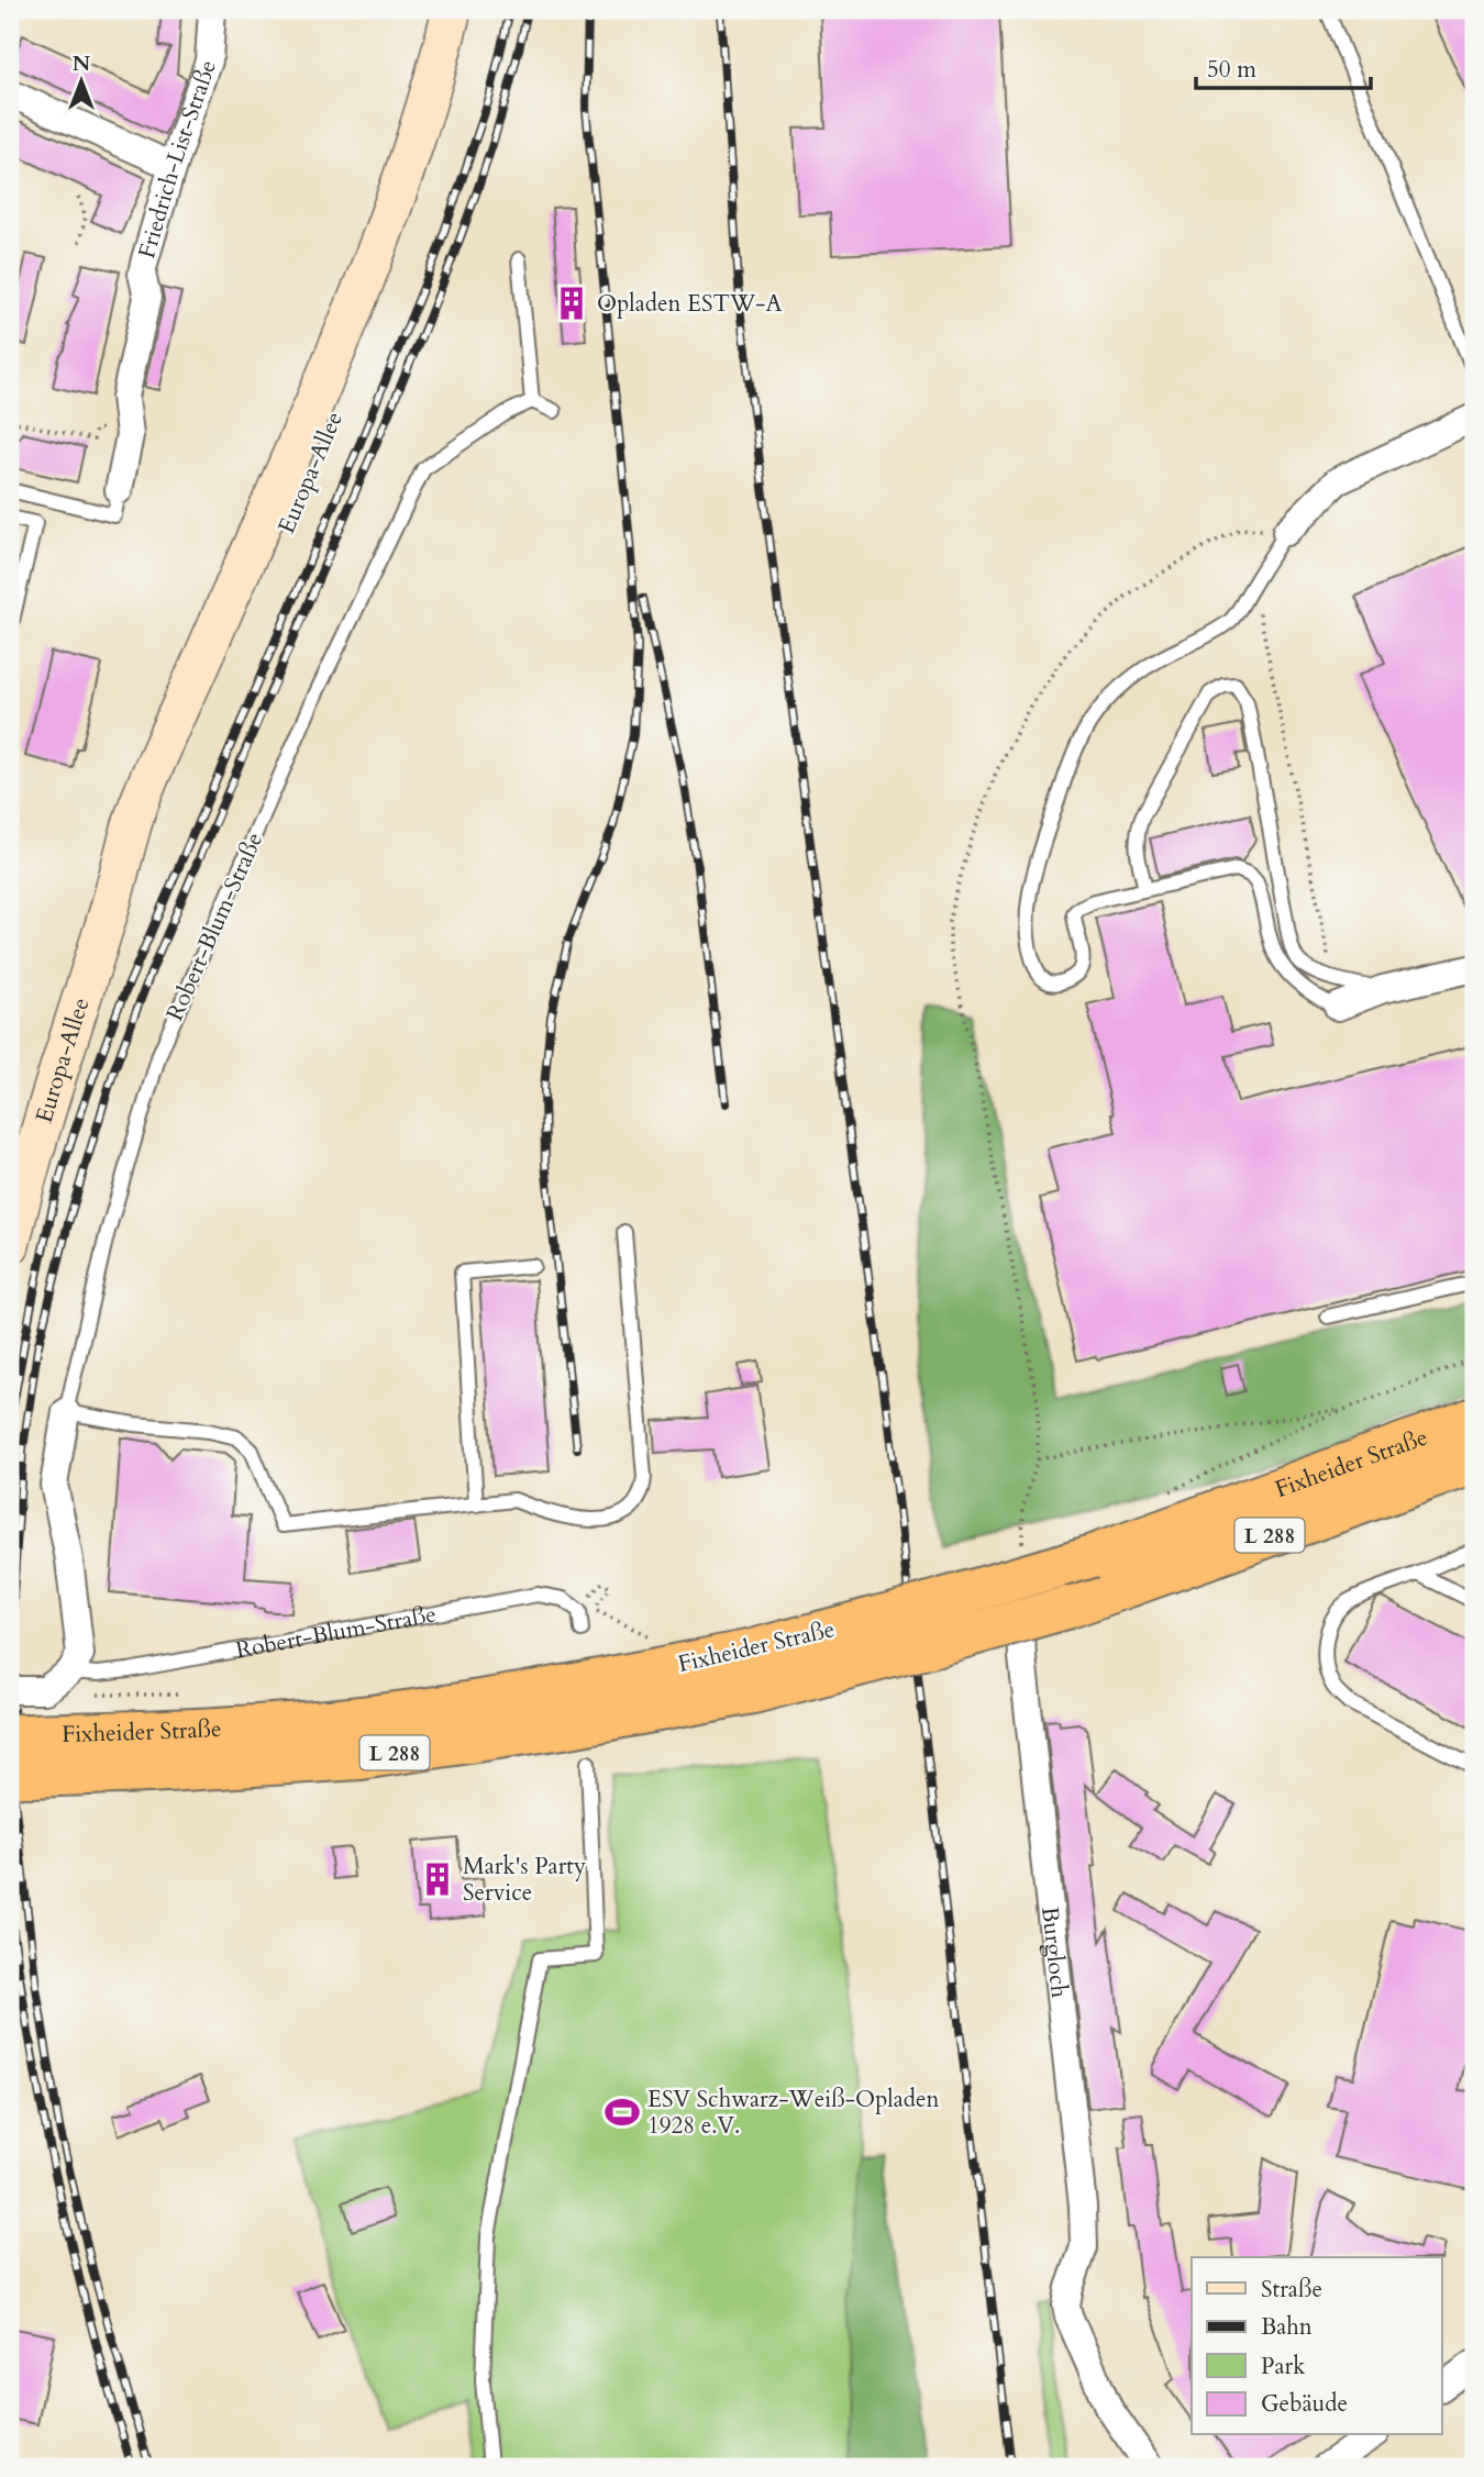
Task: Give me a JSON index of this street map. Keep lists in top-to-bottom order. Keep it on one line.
{"streets":{"highway":["Fixheider Straße","L 288"],"main road":["Europa-Allee"],"street":["Friedrich-List-Straße","Robert-Blum-Straße","Burgloch"]},"places":{"building":["Opladen ESTW-A","Mark's Party Service"],"sports":["ESV Schwarz-Weiß-Opladen 1928 e.V."]},"legend":["Straße","Bahn","Park","Gebäude"],"scale_bar":"50 m","north":"top"}
